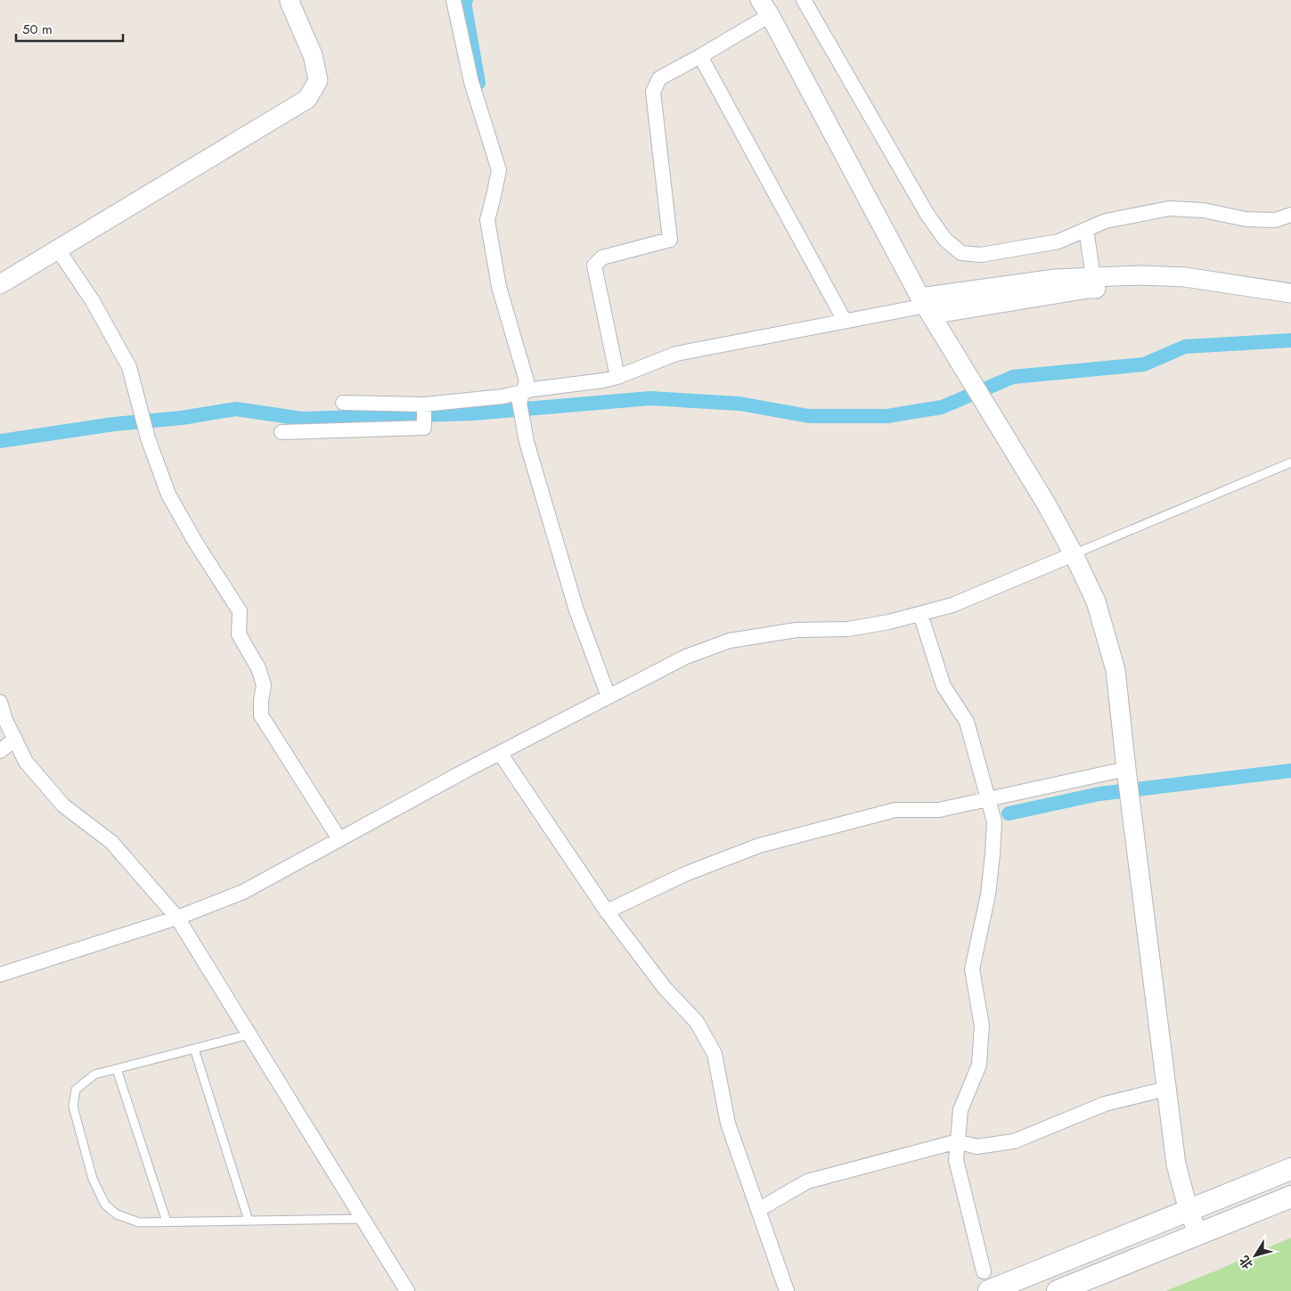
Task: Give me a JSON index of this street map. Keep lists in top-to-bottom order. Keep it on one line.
{"scale_bar":"50 m","north":"bottom left"}
